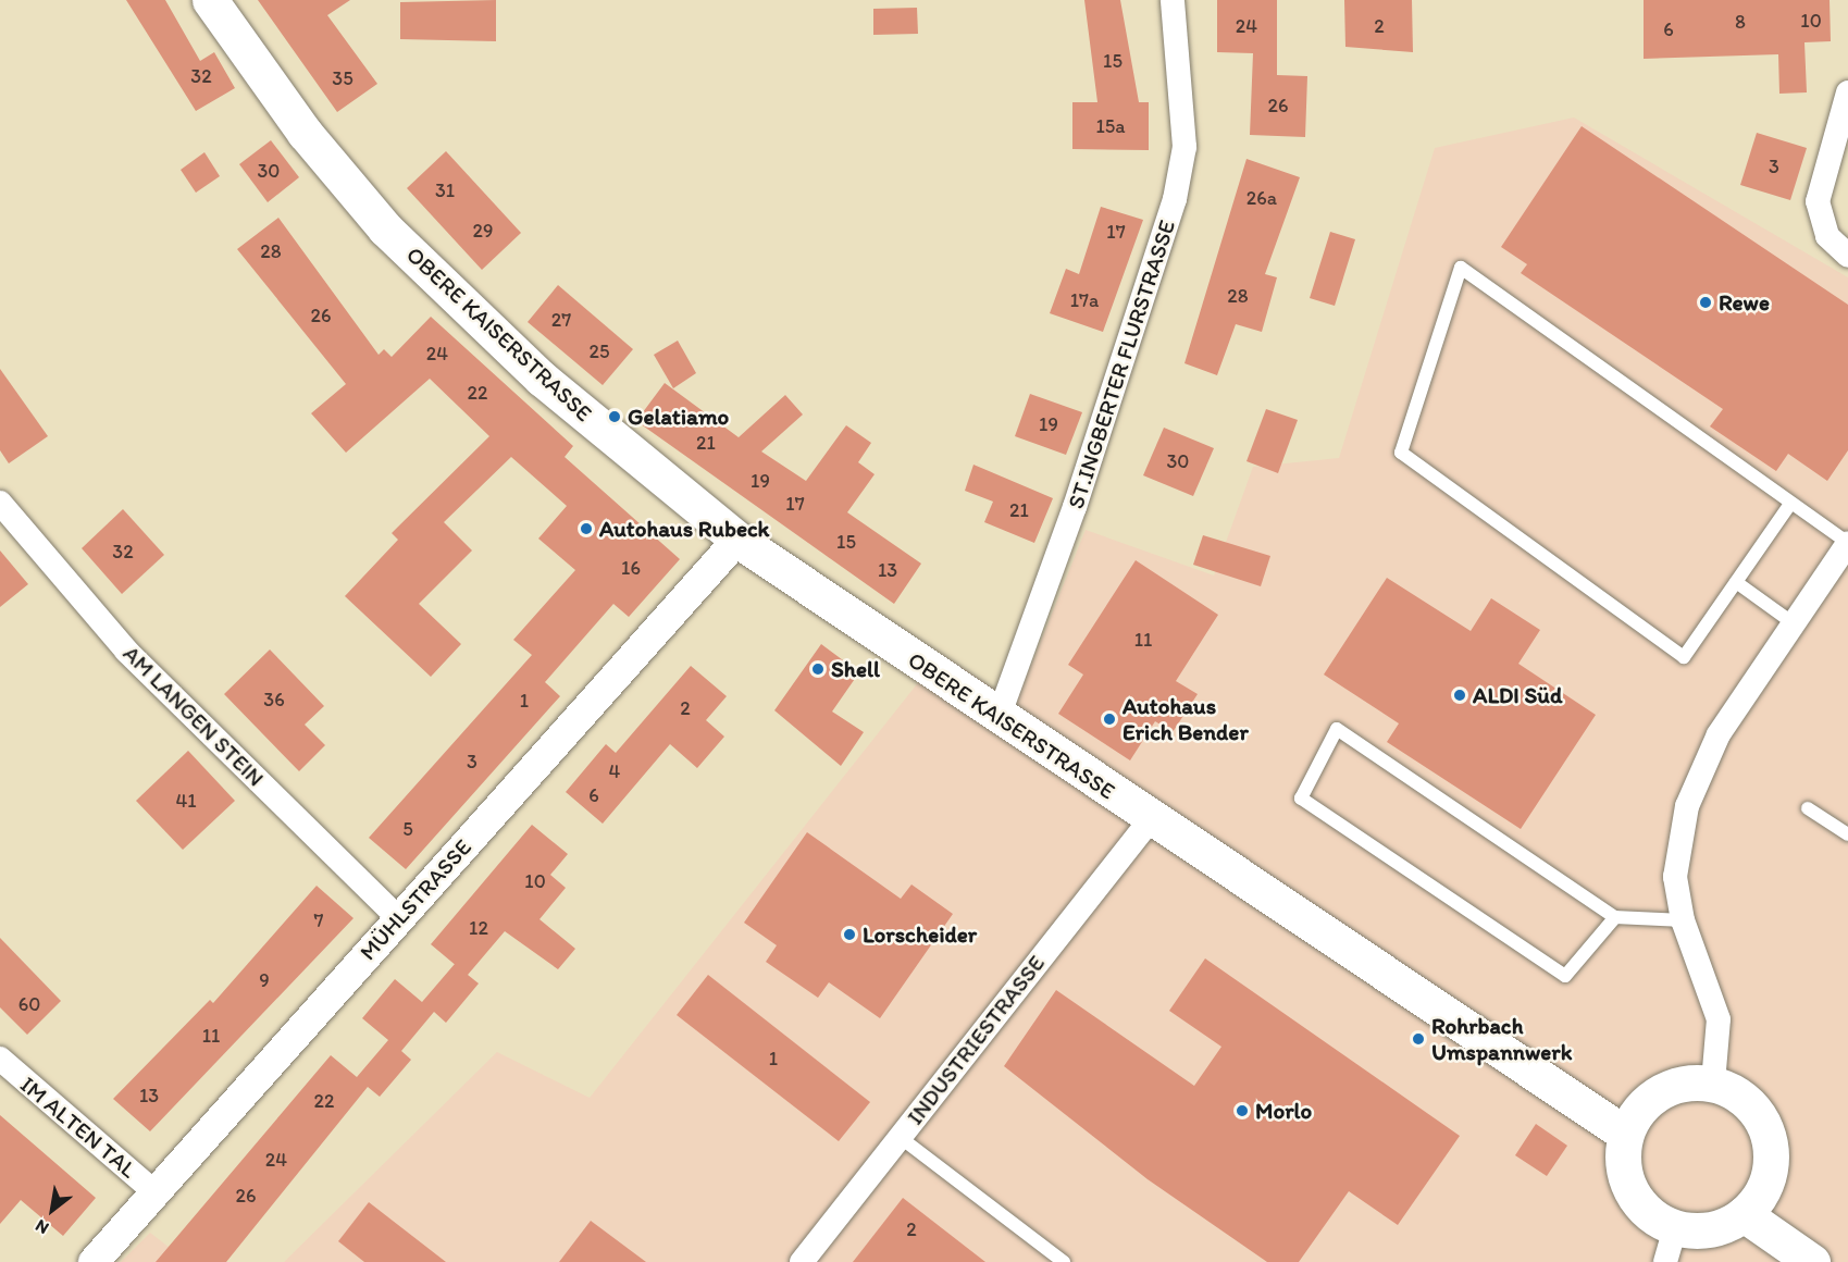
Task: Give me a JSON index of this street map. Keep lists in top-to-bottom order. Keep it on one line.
{"streets":{"main road":["OBERE KAISERSTRASSE"],"street":["ST.INGBERTER FLURSTRASSE","AM LANGEN STEIN","MÜHLSTRASSE","INDUSTRIESTRASSE","IM ALTEN TAL"]},"crossings":[["OBERE KAISERSTRASSE","ST.INGBERTER FLURSTRASSE"],["OBERE KAISERSTRASSE","MÜHLSTRASSE"],["OBERE KAISERSTRASSE","INDUSTRIESTRASSE"],["AM LANGEN STEIN","MÜHLSTRASSE"],["MÜHLSTRASSE","IM ALTEN TAL"]],"places":["Rewe","Gelatiamo","Autohaus Rubeck","Shell","ALDI Süd","Autohaus Erich Bender","Lorscheider","Rohrbach Umspannwerk","Morlo"],"house_numbers":["10","8","24","2","6","15","32","35","26","15a","3","30","31","26a","29","17","28","28","17a","26","27","25","24","22","19","21","30","19","17","21","15","32","16","13","11","36","1","2","3","4","6","41","5","10","7","12","9","60","11","1","13","22","24","26","2"],"north":"bottom left"}
